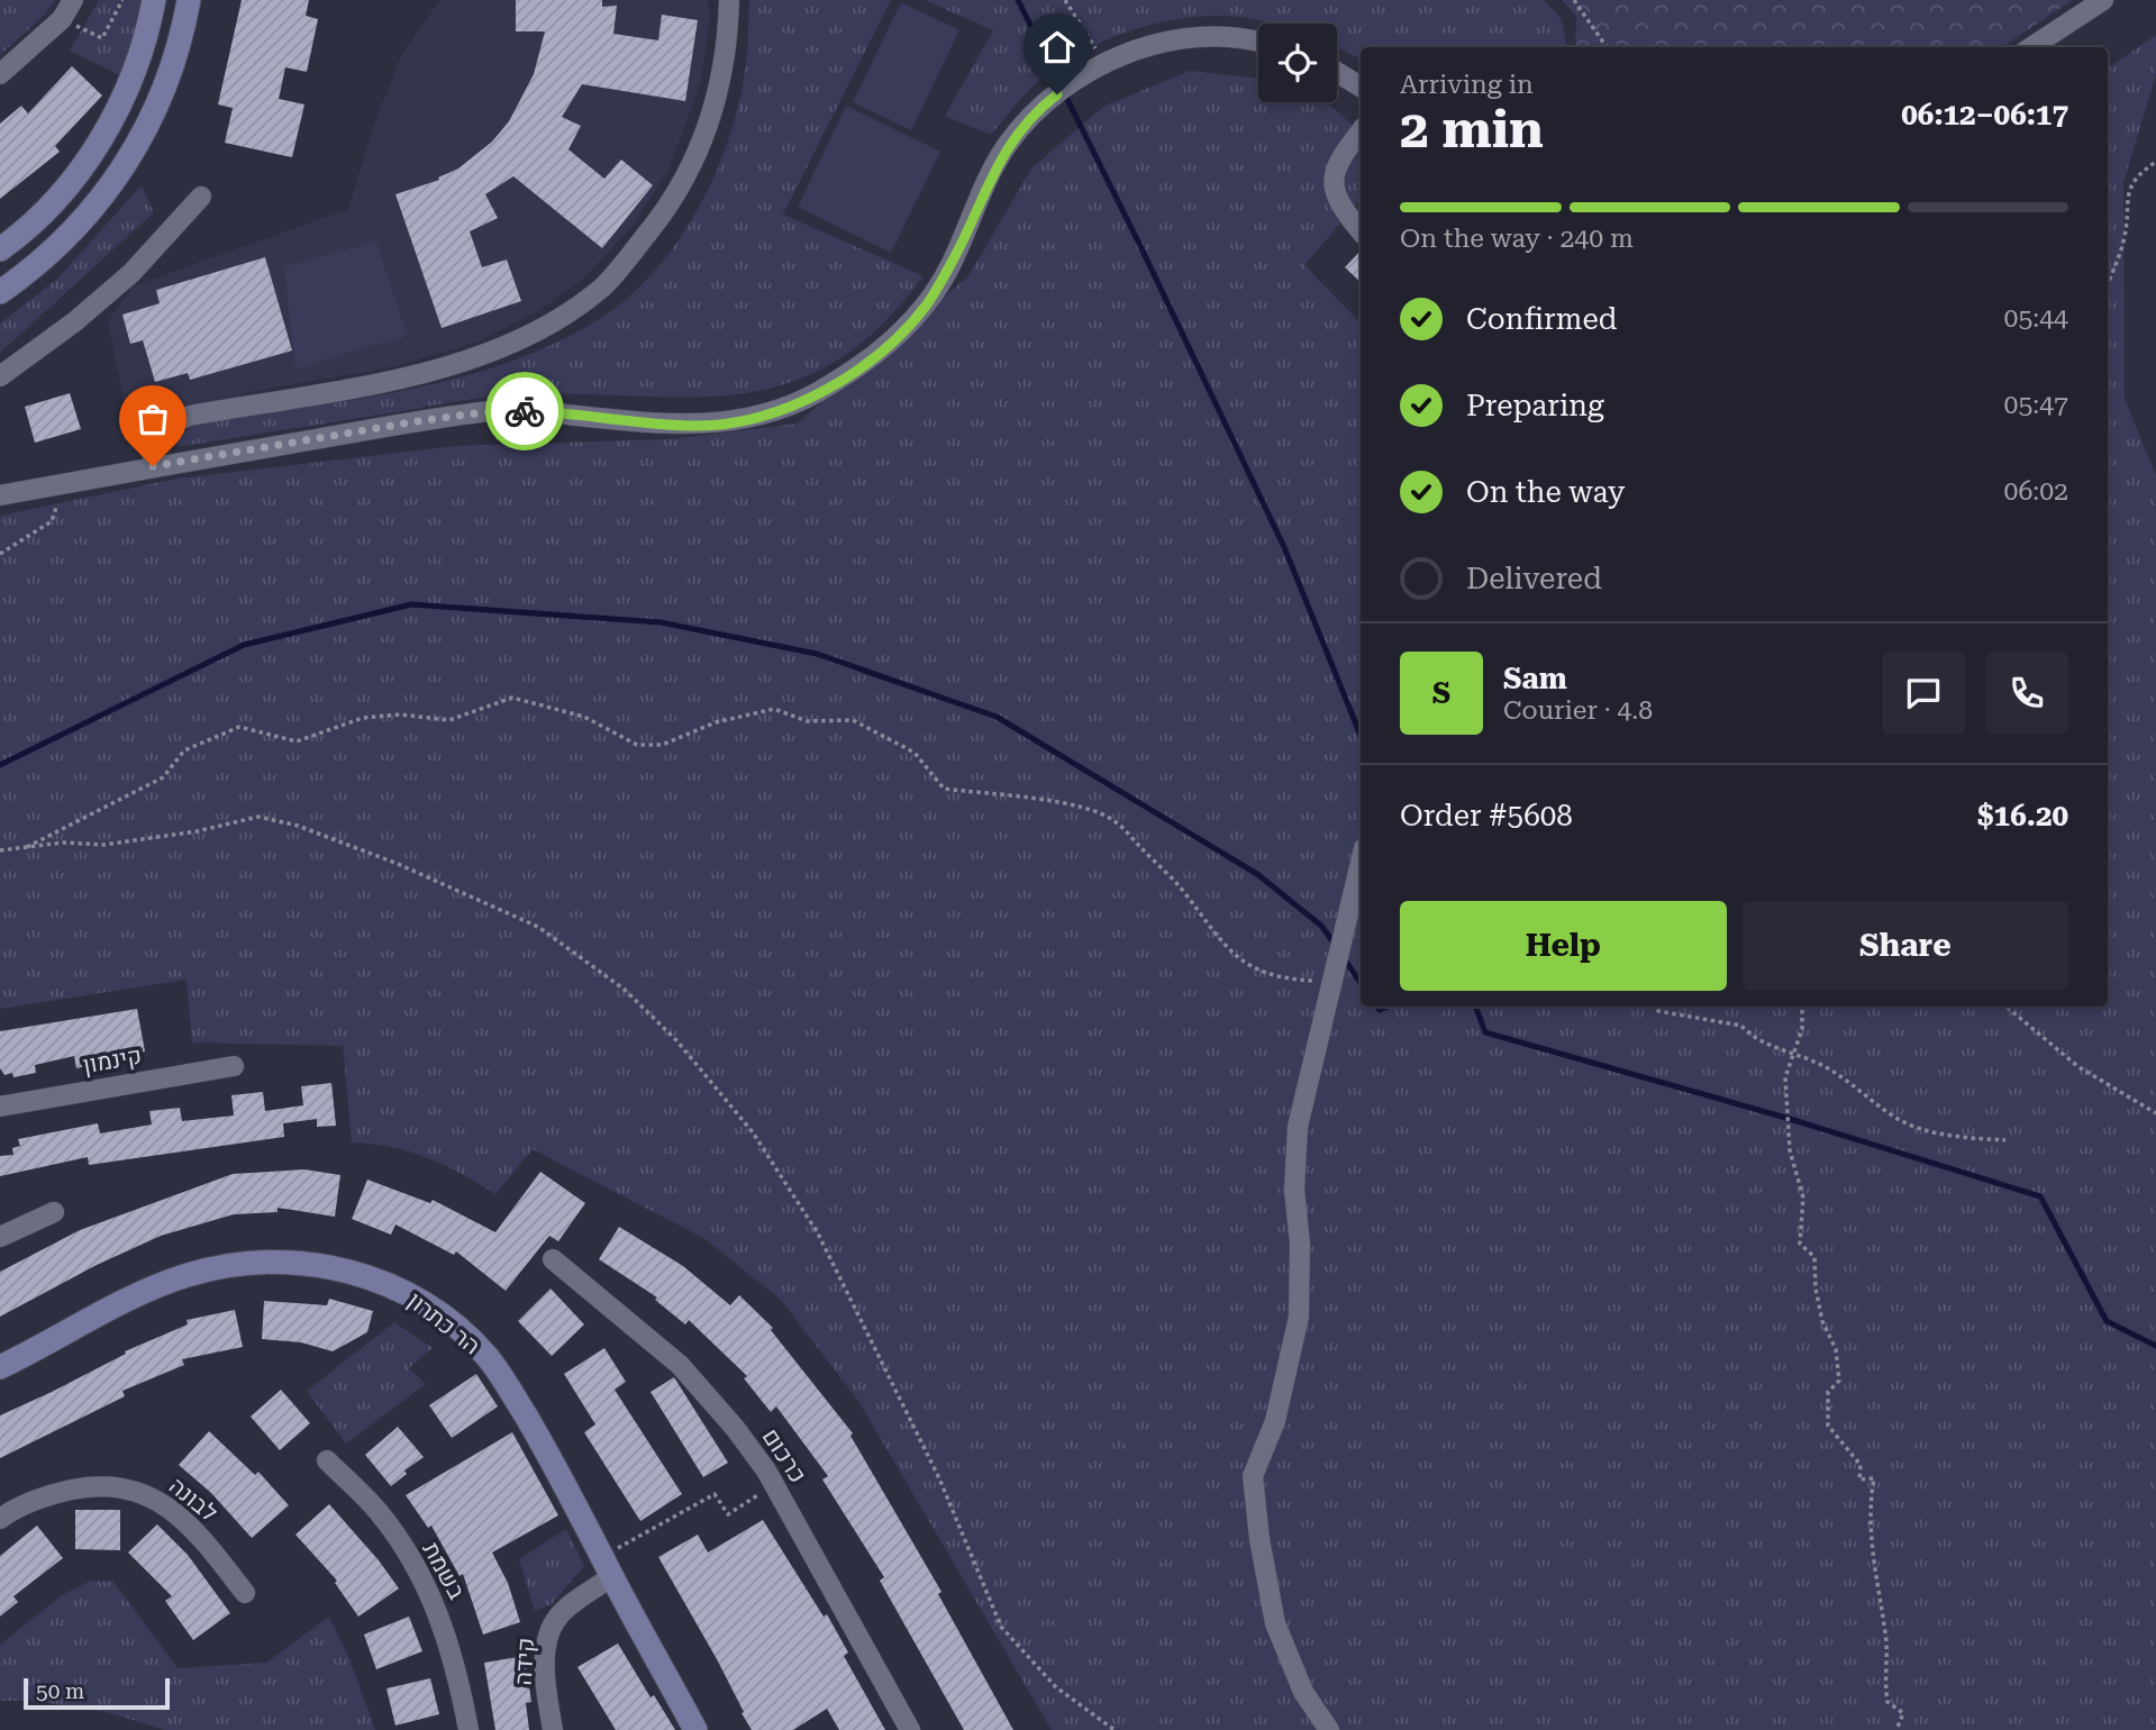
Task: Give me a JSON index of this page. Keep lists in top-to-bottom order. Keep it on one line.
{"streets":{"street":["קינמון","הר כתרון","כרכום","לבונה","בשמת","קידה"]},"crossings":[["הר כתרון","קידה"]],"scale_bar":"50 m","page":{"heading":["2 min","Arriving in","06:12–06:17"],"panel":["Sam","Courier · 4.8","Order #5608","$16.20"],"bar":"On the way · 240 m","list":[["Confirmed","05:44"],["Preparing","05:47"],["On the way","06:02"],"Delivered"],"round":"S","buttons":["Help","Share"],"scale":"50 m"}}
